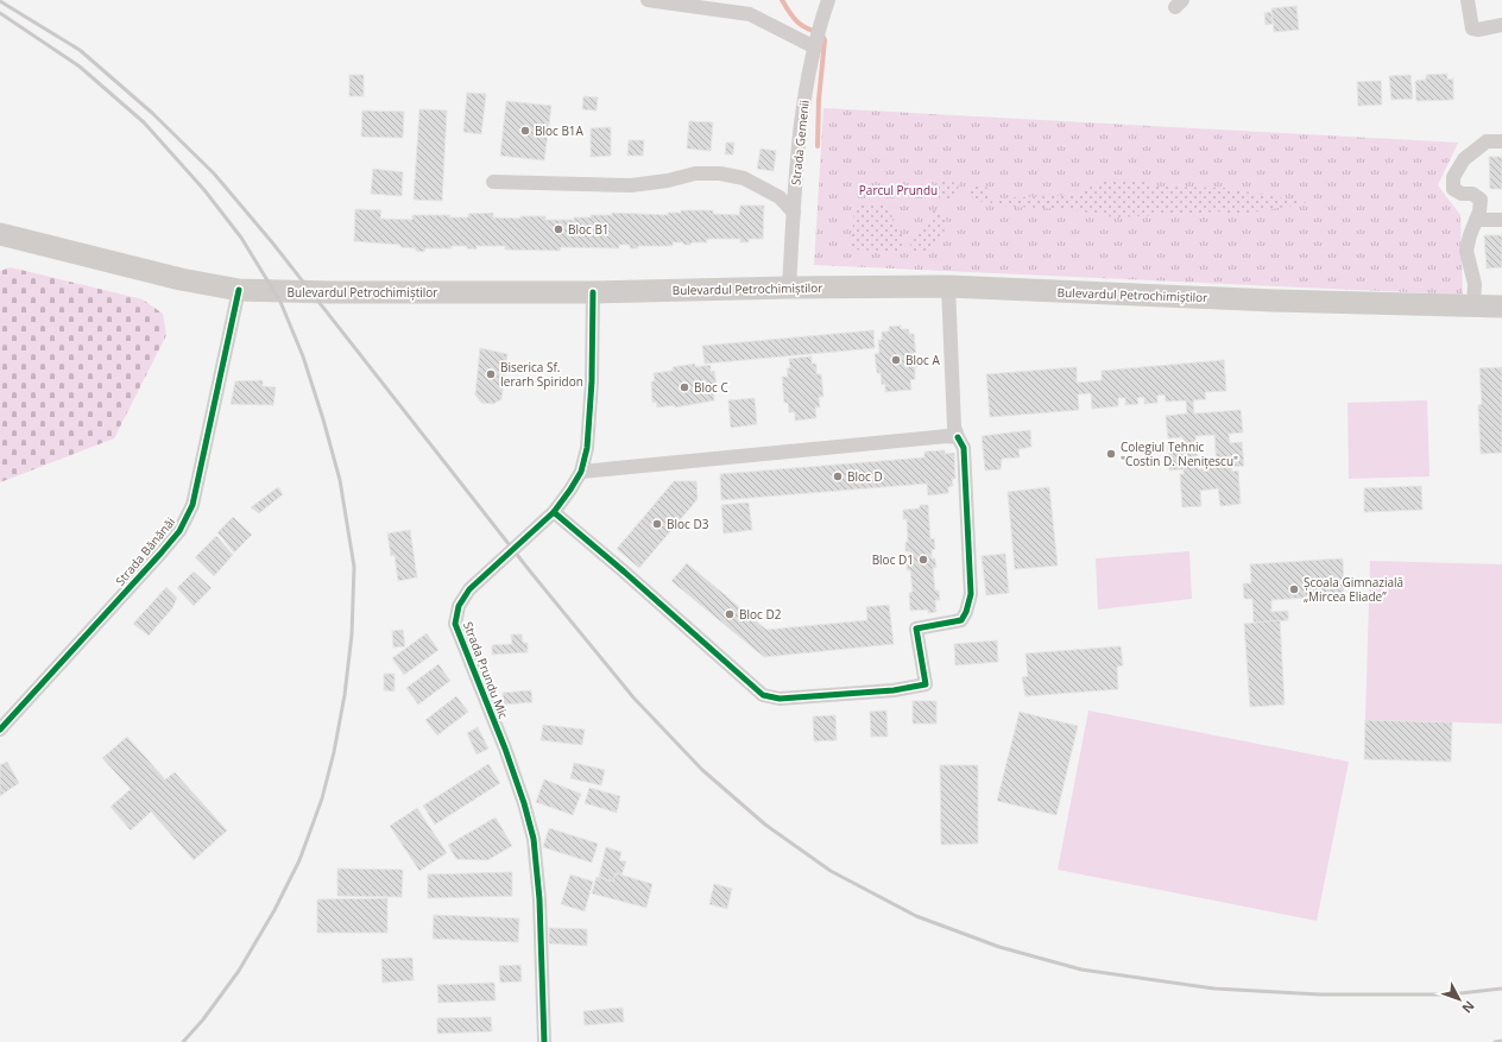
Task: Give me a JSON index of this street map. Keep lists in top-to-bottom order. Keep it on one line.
{"streets":{"main road":["Bulevardul Petrochimiștilor"],"street":["Strada Gemenii","Strada Bănănăi","Strada Prundu Mic"]},"crossings":[["Strada Gemenii","Bulevardul Petrochimiștilor"],["Bulevardul Petrochimiștilor","Strada Bănănăi"],["Bulevardul Petrochimiștilor","Strada Prundu Mic"]],"parks":["Parcul Prundu"],"places":["Bloc B1A","Bloc B1","Bloc A","Biserica Sf. Ierarh Spiridon","Bloc C","Colegiul Tehnic \"Costin D. Nenițescu\"","Bloc D","Bloc D3","Bloc D1","Școala Gimnazială „Mircea Eliade”","Bloc D2"],"north":"bottom right"}
